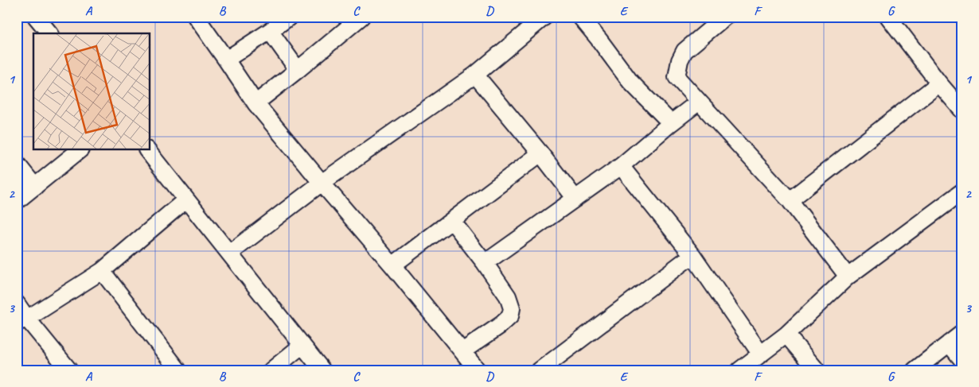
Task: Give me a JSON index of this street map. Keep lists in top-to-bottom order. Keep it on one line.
{"grid":{"columns":["A","B","C","D","E","F","G"],"rows":["1","2","3"]}}
